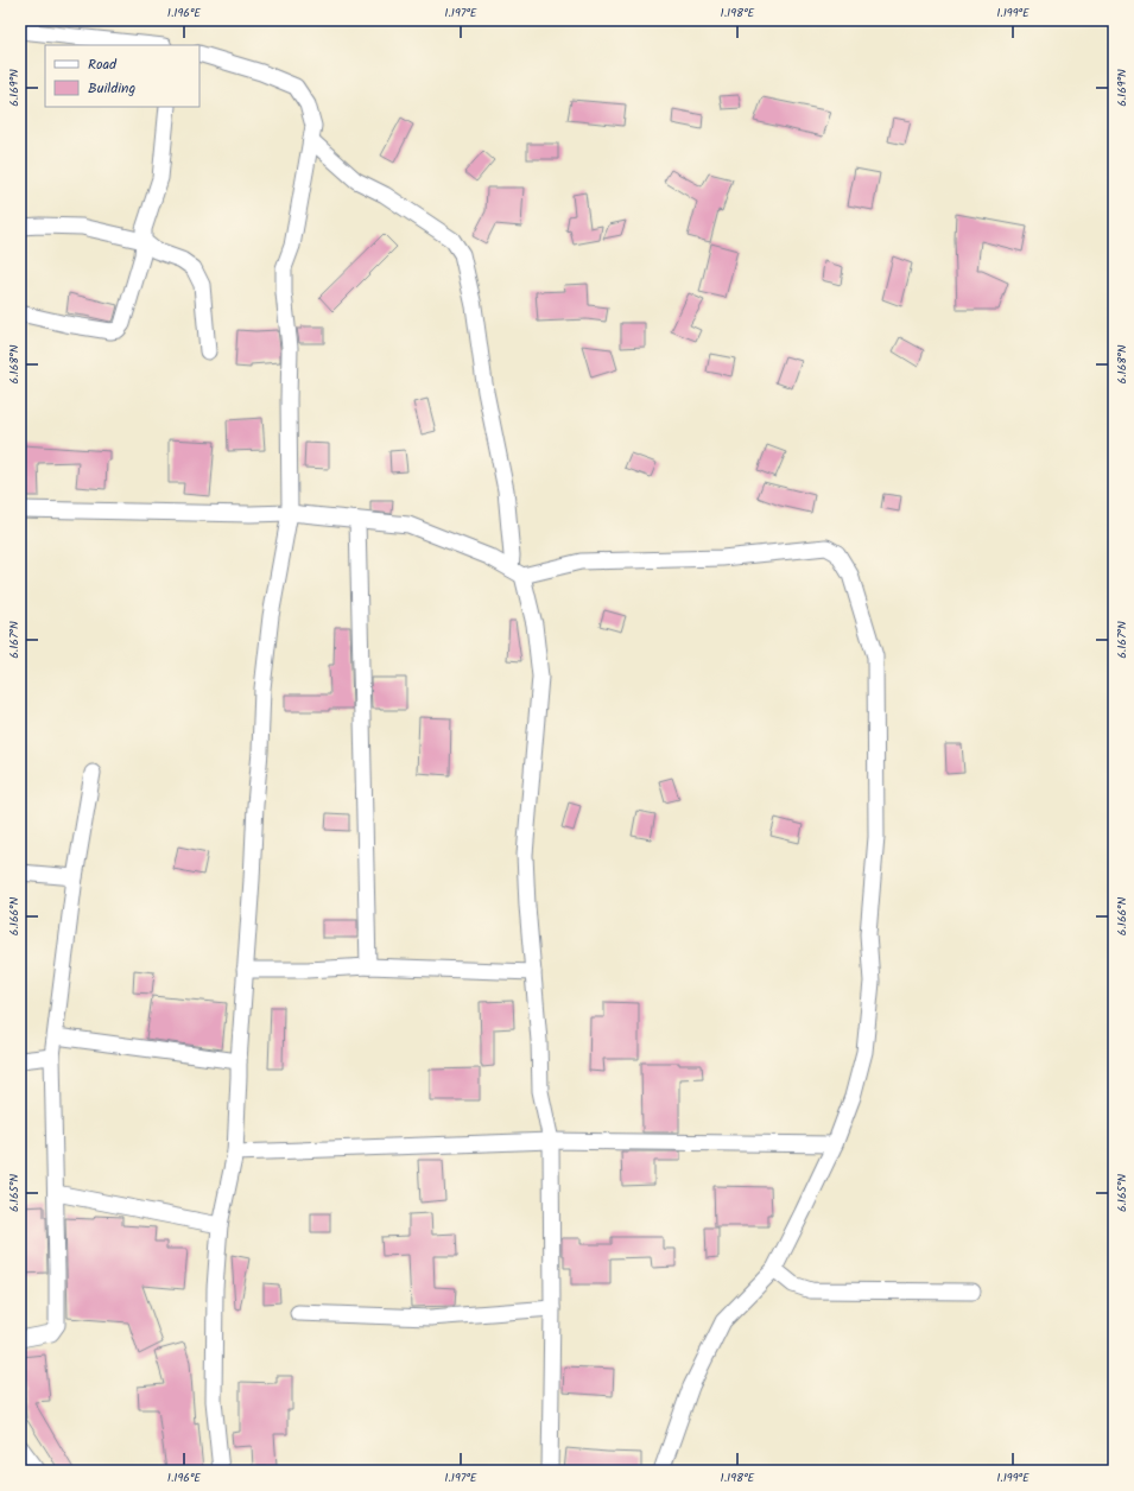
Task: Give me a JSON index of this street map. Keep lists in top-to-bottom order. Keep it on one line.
{"legend":["Road","Building"],"coordinates":["1.196°E","1.197°E","1.198°E","1.199°E","6.169°N","6.168°N","6.167°N","6.166°N","6.165°N"]}
